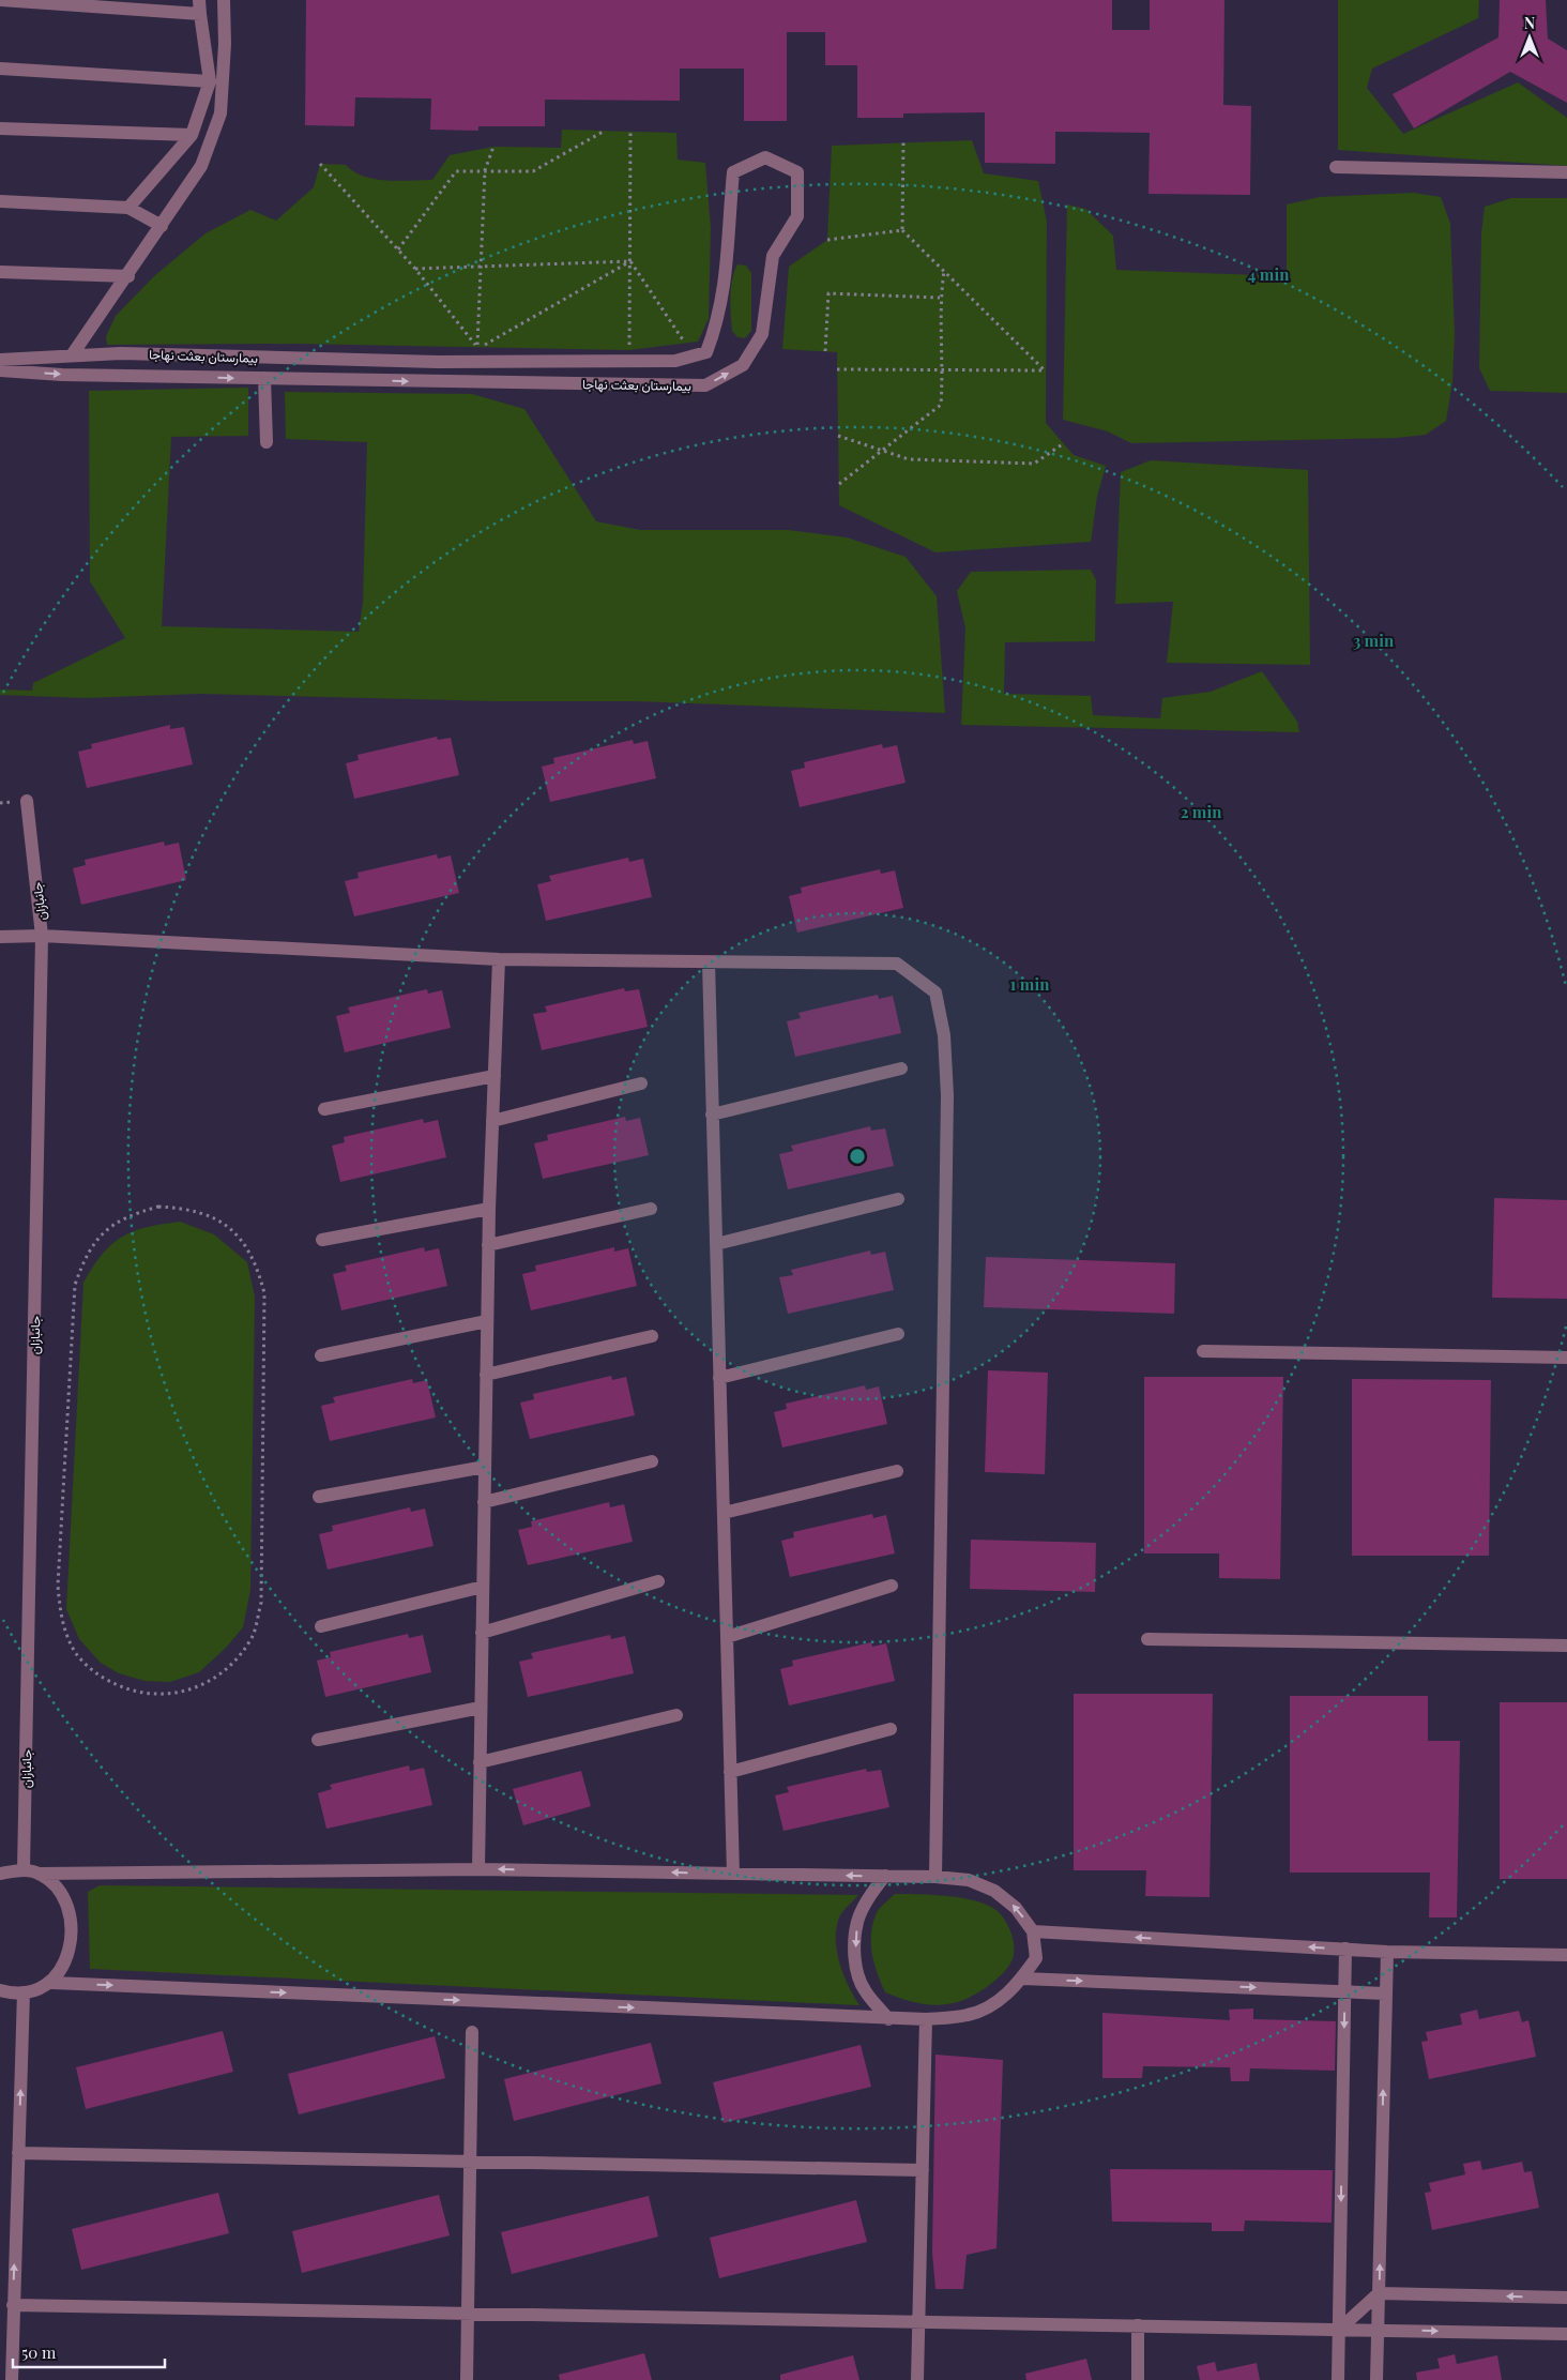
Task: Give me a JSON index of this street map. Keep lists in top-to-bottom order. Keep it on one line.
{"streets":{"street":["بیمارستان بعثت نهاجا","جانبازان"]},"scale_bar":"50 m","north":"top","rings":["4 min","3 min","2 min","1 min"]}
